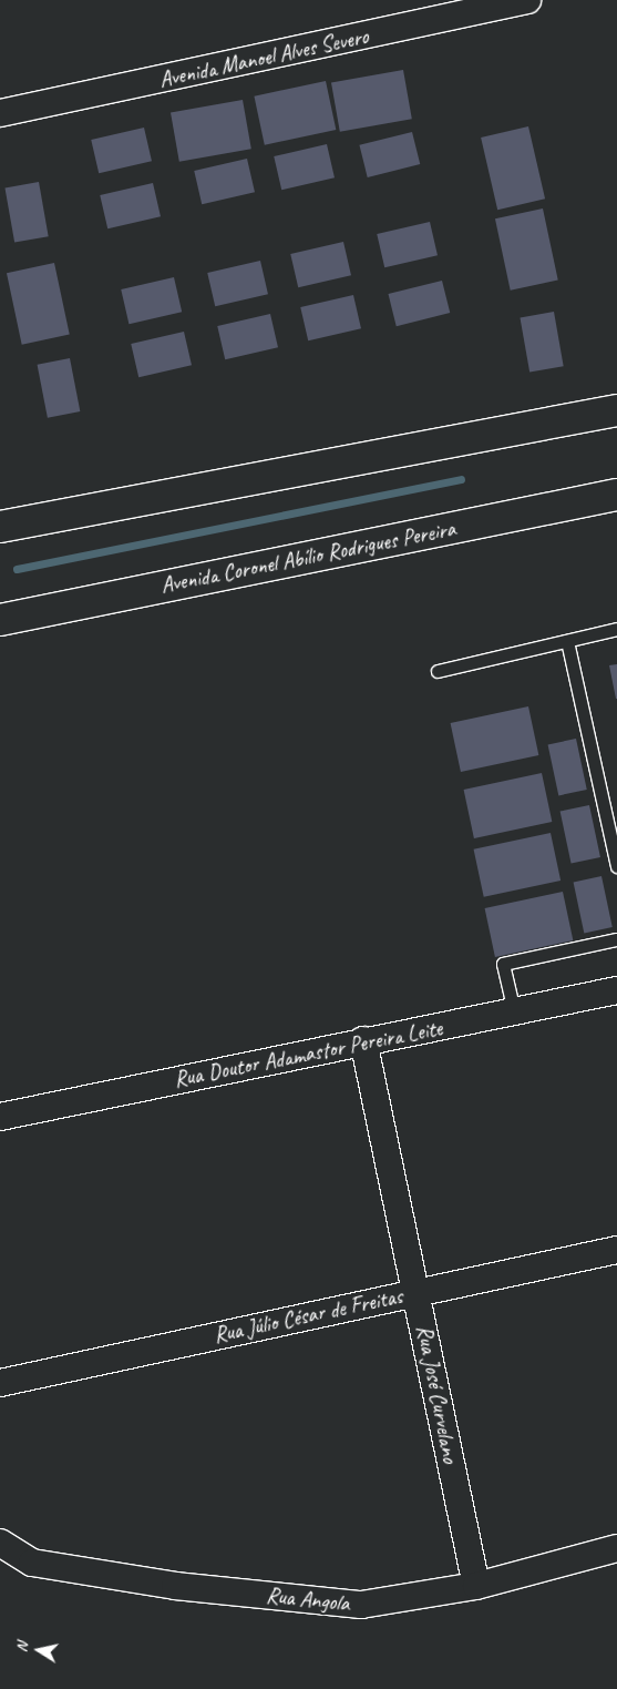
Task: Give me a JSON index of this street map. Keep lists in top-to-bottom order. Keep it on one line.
{"streets":{"street":["Avenida Manoel Alves Severo","Avenida Coronel Abílio Rodrigues Pereira","Rua Doutor Adamastor Pereira Leite","Rua Júlio César de Freitas","Rua José Curvelano","Rua Angola"]},"crossings":[["Rua Doutor Adamastor Pereira Leite","Rua José Curvelano"],["Rua Júlio César de Freitas","Rua José Curvelano"],["Rua José Curvelano","Rua Angola"]],"north":"left"}
